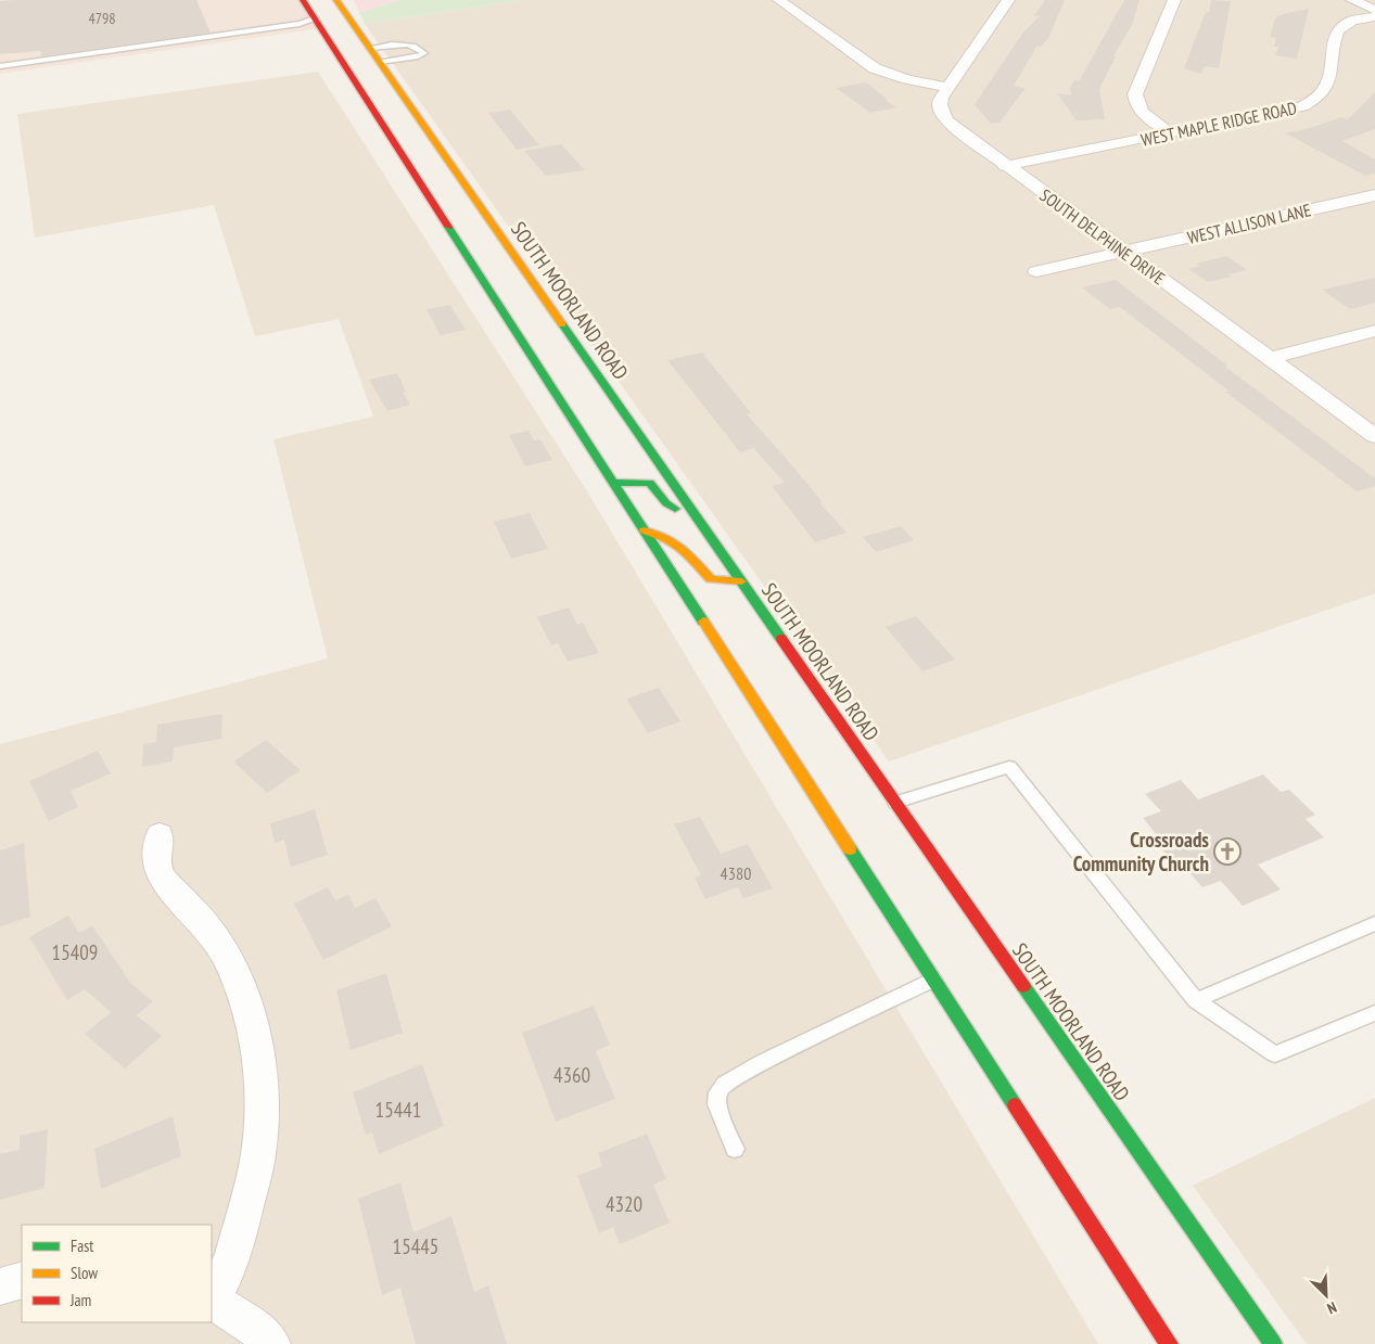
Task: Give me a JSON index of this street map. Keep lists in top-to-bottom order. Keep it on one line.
{"streets":{"main road":["SOUTH MOORLAND ROAD"],"street":["WEST MAPLE RIDGE ROAD","WEST ALLISON LANE","SOUTH DELPHINE DRIVE"]},"crossings":[["WEST MAPLE RIDGE ROAD","SOUTH DELPHINE DRIVE"],["WEST ALLISON LANE","SOUTH DELPHINE DRIVE"]],"places":{"church":["Crossroads Community Church"]},"house_numbers":["4798","4380","15409","4360","15441","4320","15445"],"legend":["Fast","Slow","Jam"],"north":"bottom right"}
